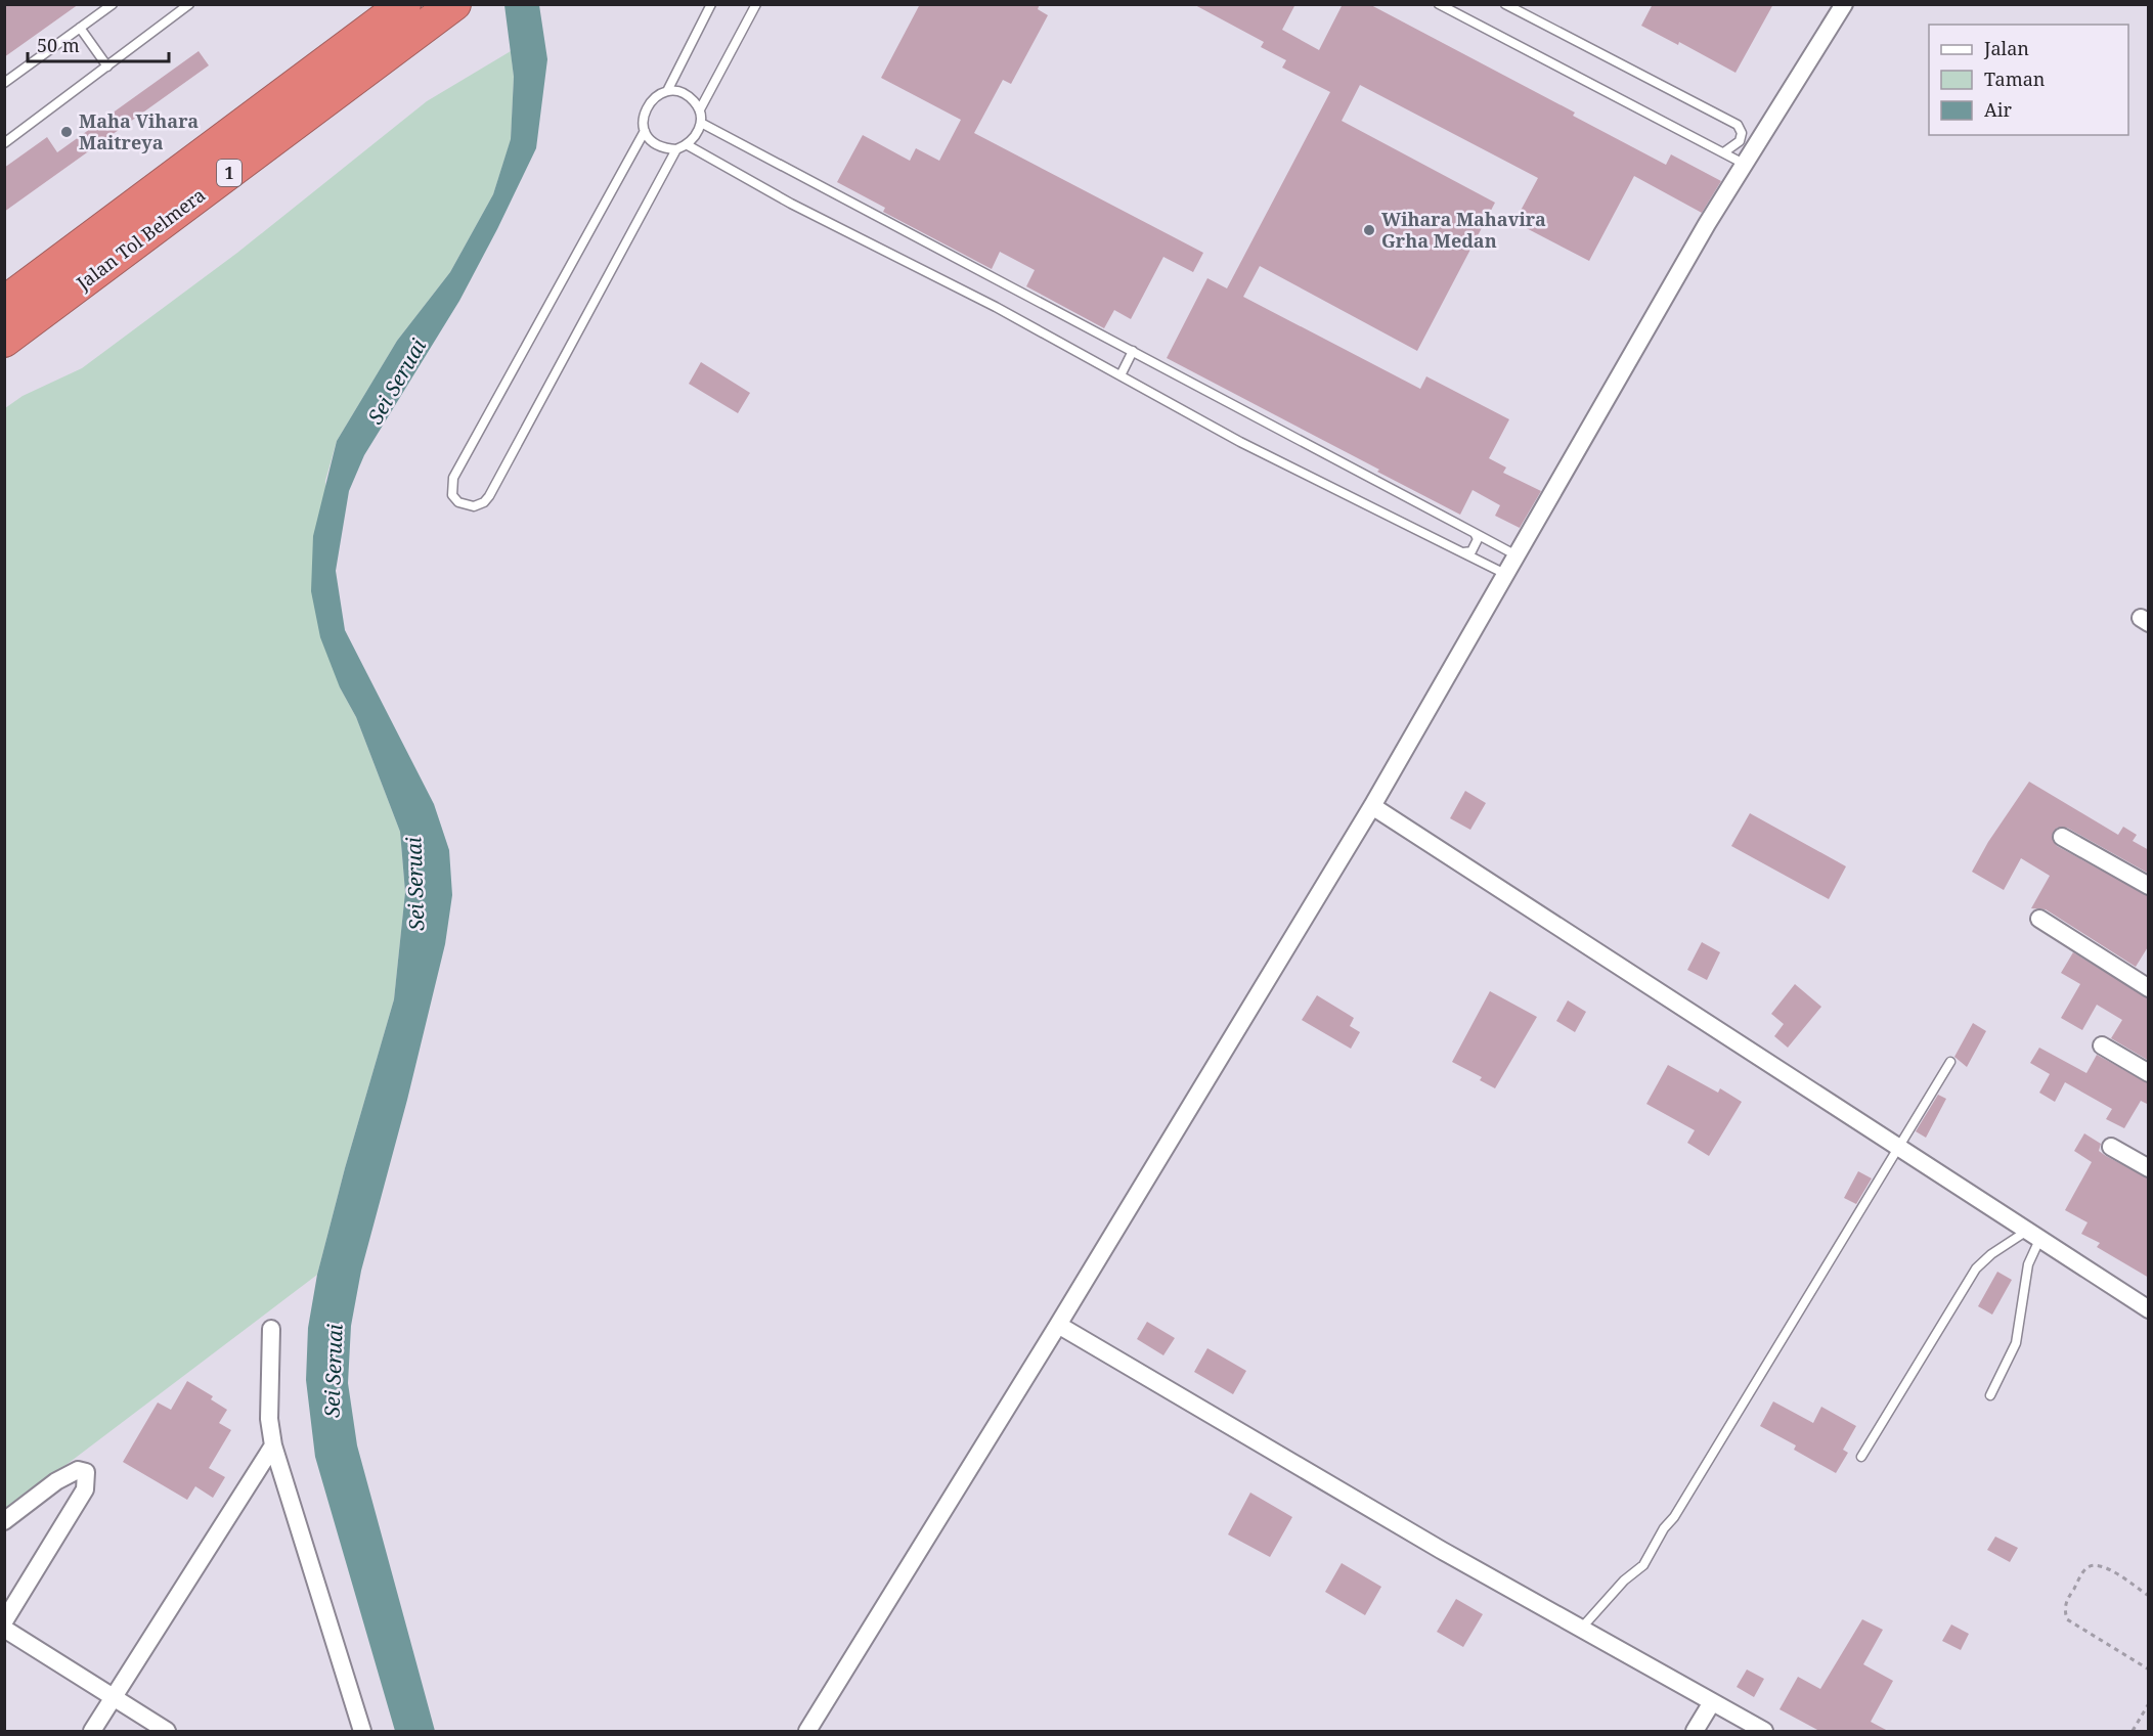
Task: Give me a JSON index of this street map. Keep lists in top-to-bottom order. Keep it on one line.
{"streets":{"highway":["1","Jalan Tol Belmera"]},"water":["Sei Seruai"],"places":["Maha Vihara Maitreya","Wihara Mahavira Grha Medan"],"legend":["Jalan","Taman","Air"],"scale_bar":"50 m"}
